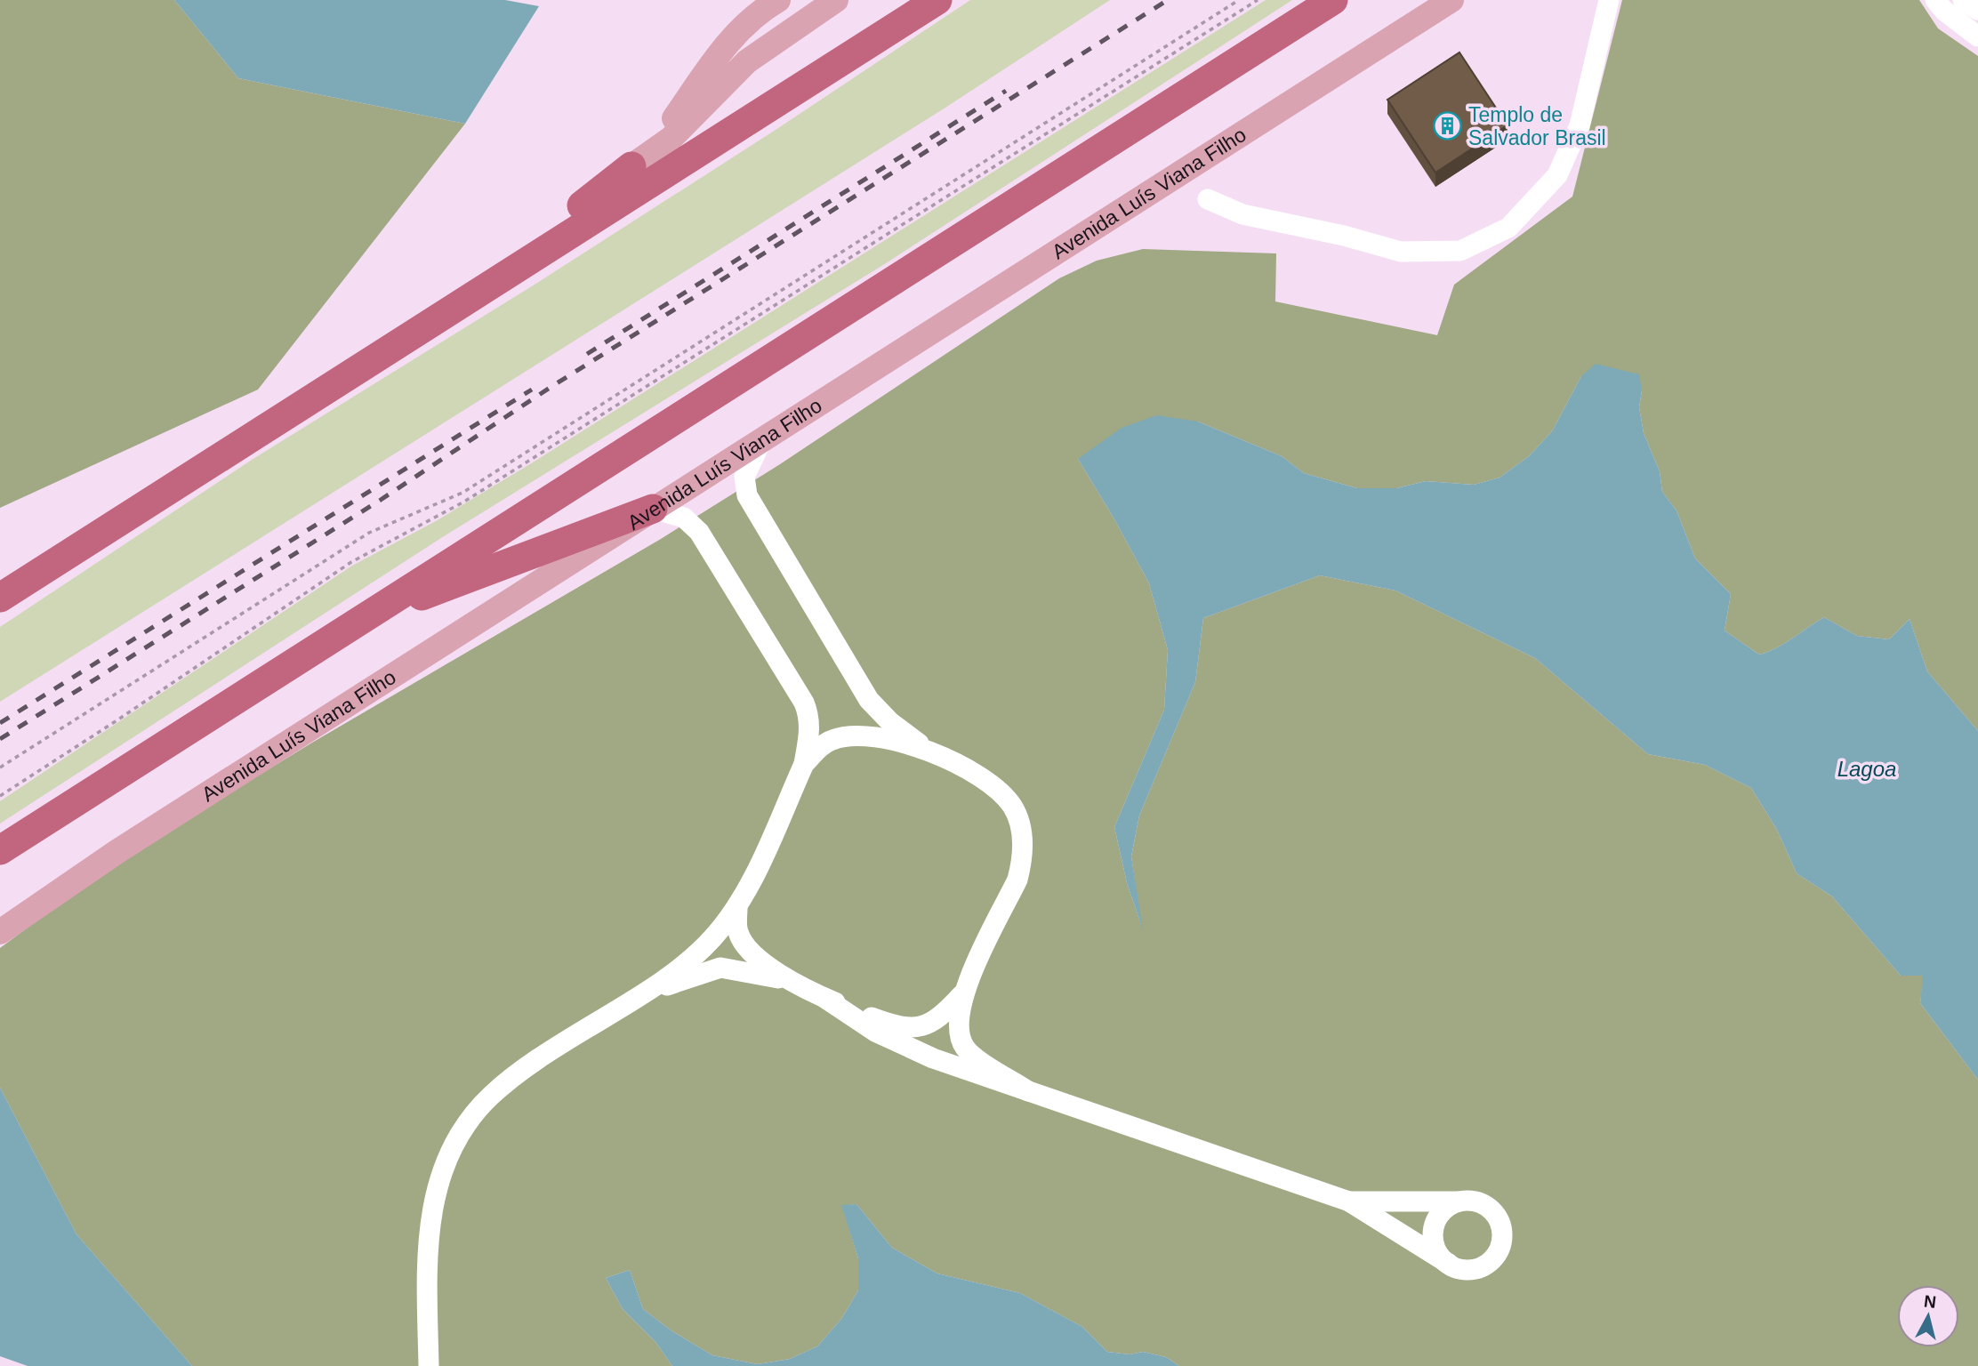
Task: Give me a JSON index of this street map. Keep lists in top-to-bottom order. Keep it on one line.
{"streets":{"main road":["Avenida Luís Viana Filho"]},"water":["Lagoa"],"places":{"building":["Templo de Salvador Brasil"]},"north":"top"}
